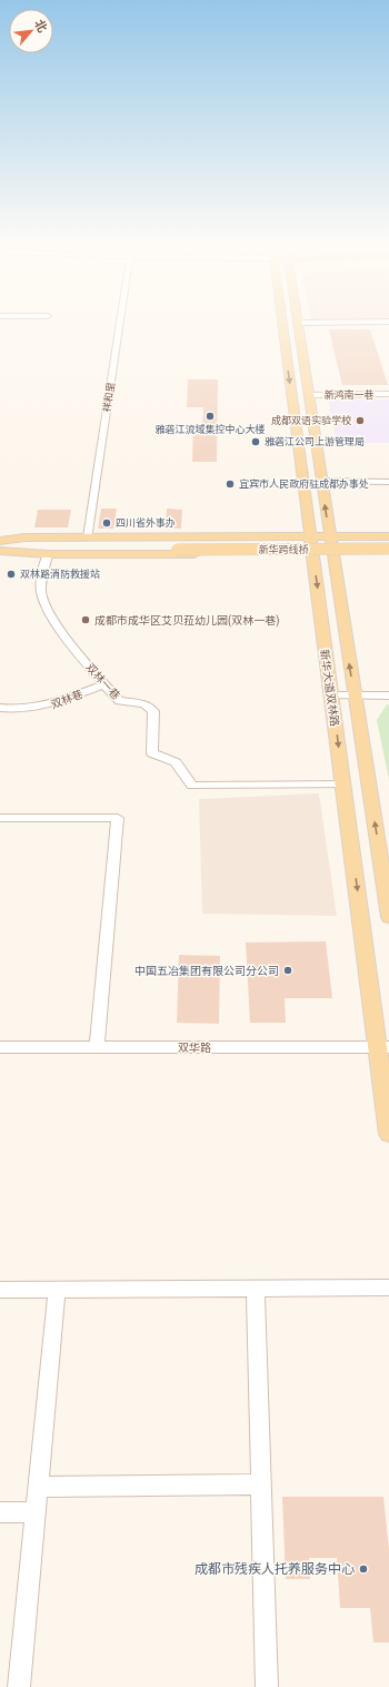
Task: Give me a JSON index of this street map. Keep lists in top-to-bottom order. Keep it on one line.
{"streets":{"main road":["新华跨线桥","新华大道双林路"],"street":["新鸿南一巷","祥和里","双林一巷","双林巷","双华路"]},"crossings":[["新鸿南一巷","新华大道双林路"],["双林一巷","新华大道双林路"],["双林一巷","双林巷"],["新华大道双林路","双华路"]],"places":["雅砻江流域集控中心大楼","成都双语实验学校","雅砻江公司上游管理局","宜宾市人民政府驻成都办事处","四川省外事办","双林路消防救援站","成都市成华区艾贝菈幼儿园(双林一巷)","中国五冶集团有限公司分公司","成都市残疾人托养服务中心"],"north":"top right"}
